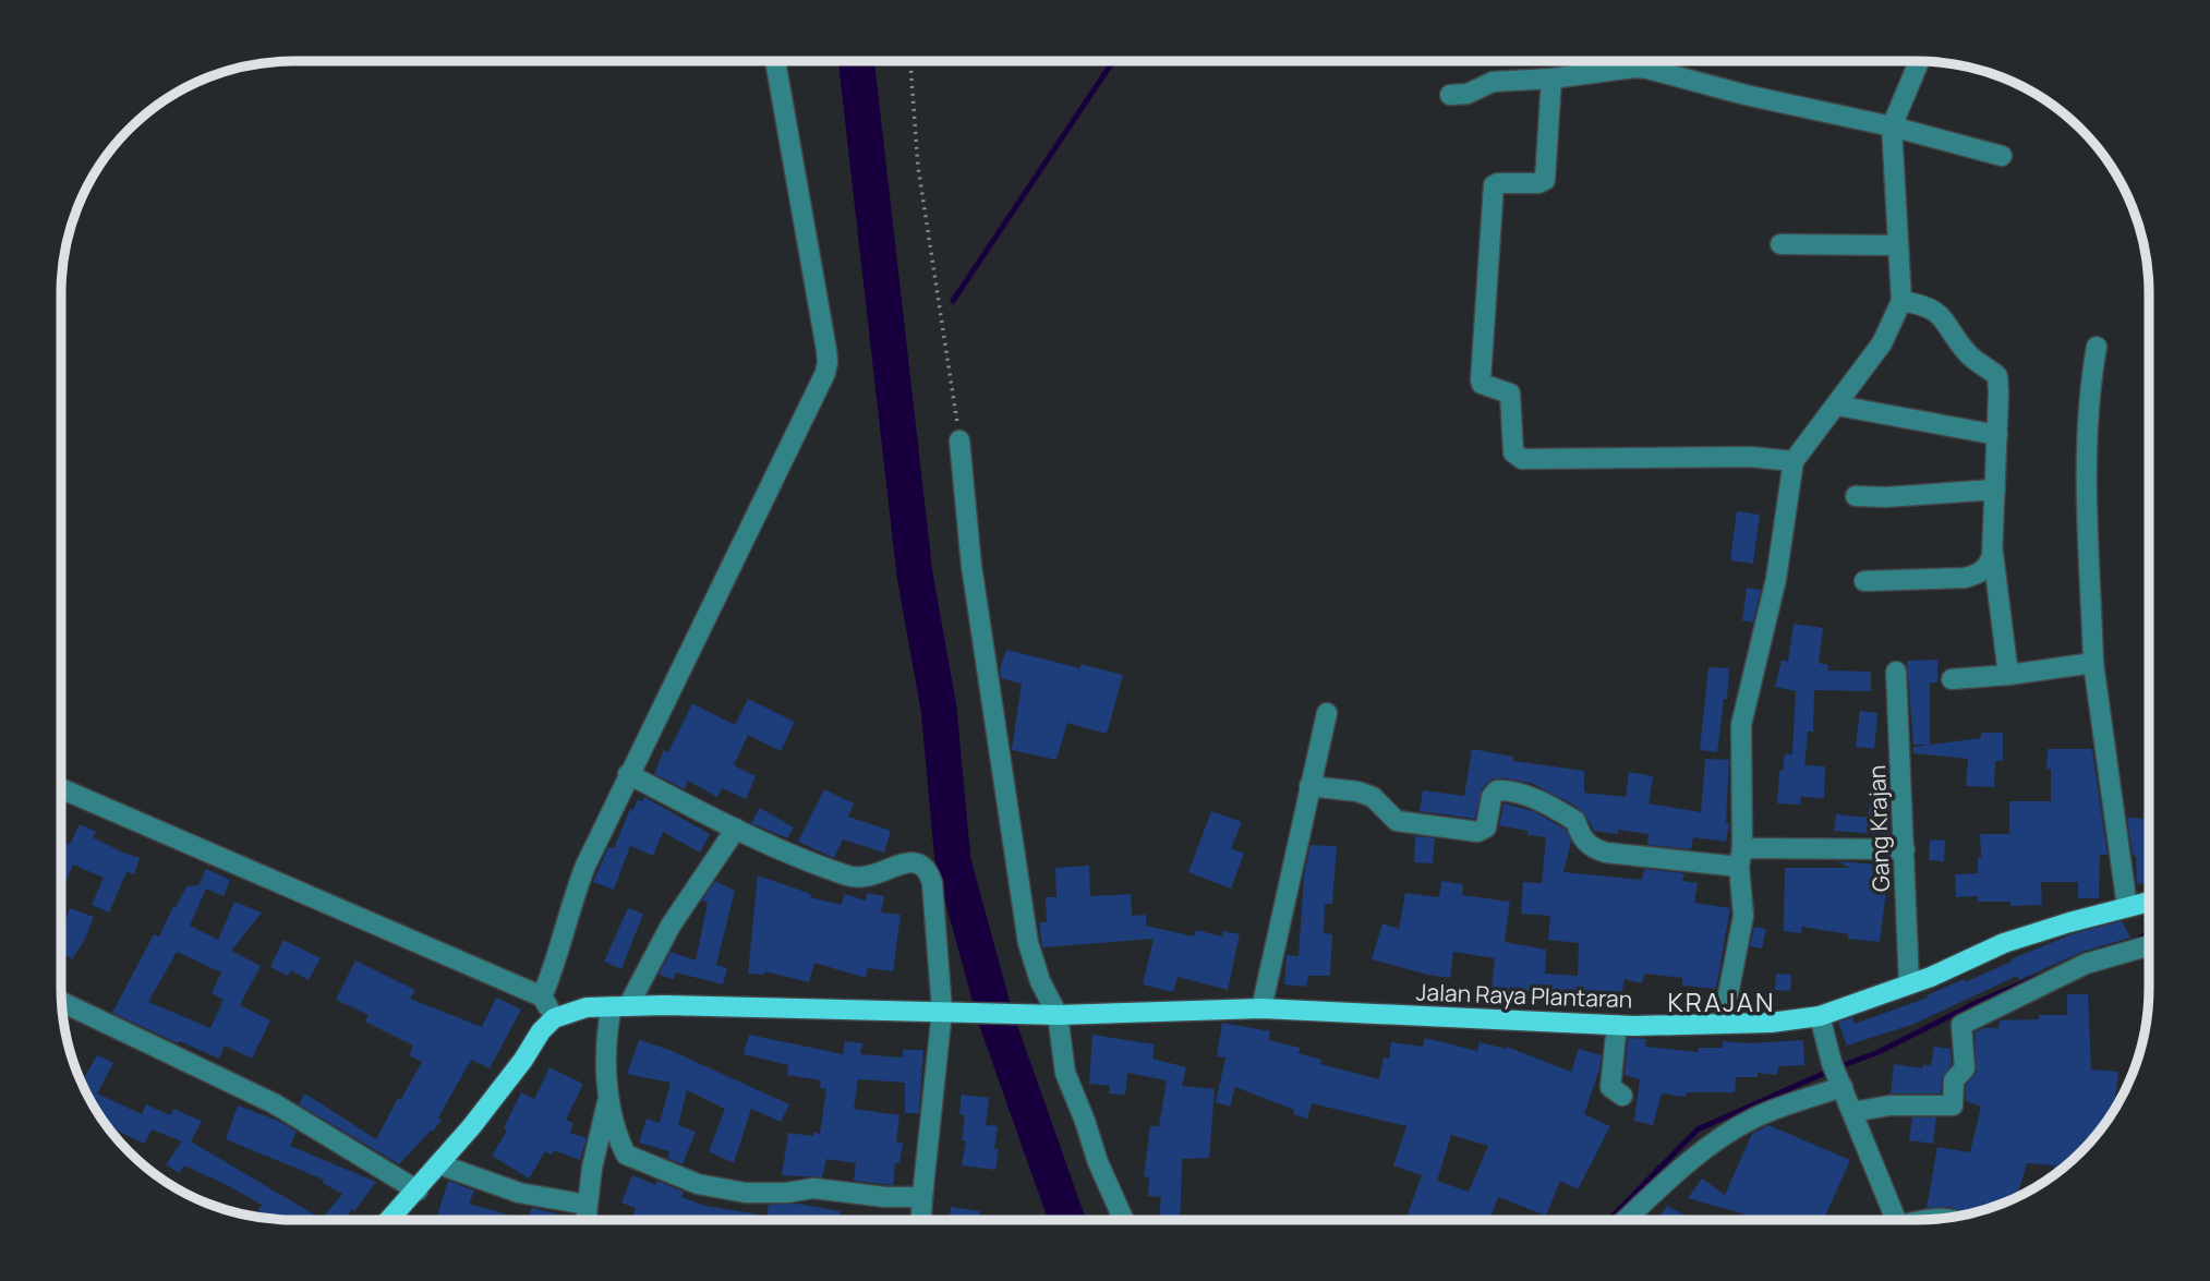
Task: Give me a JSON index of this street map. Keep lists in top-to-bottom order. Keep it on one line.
{"streets":{"main road":["Jalan Raya Plantaran"],"street":["Gang Krajan"]},"crossings":[["Gang Krajan","Jalan Raya Plantaran"]],"districts":["KRAJAN"]}
